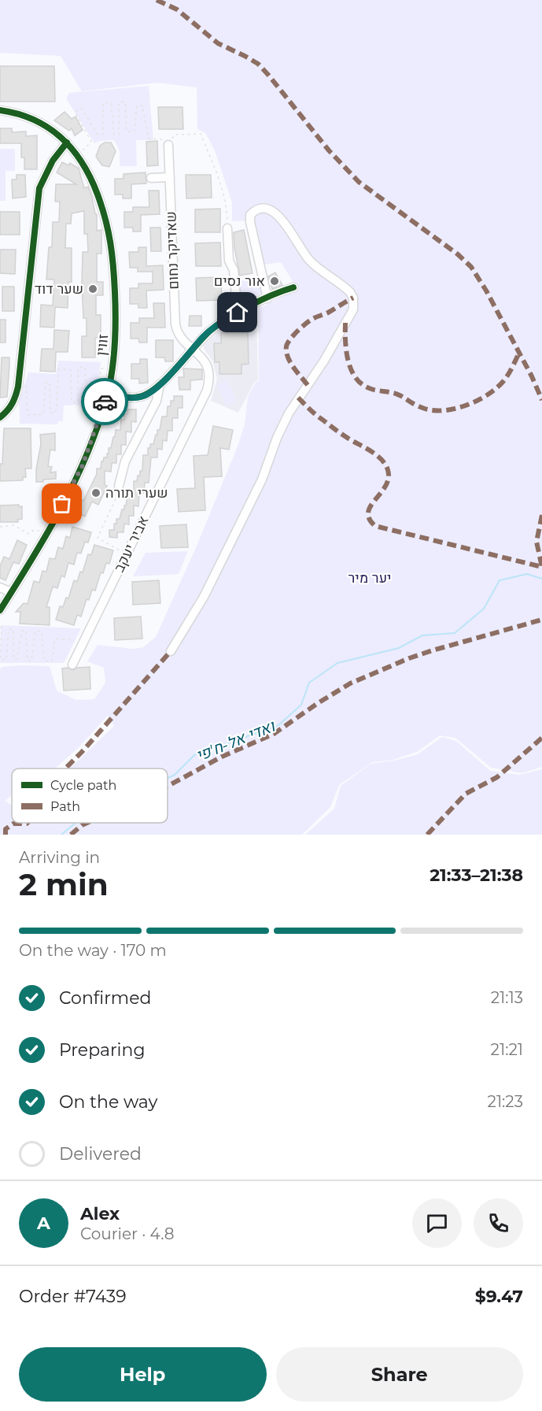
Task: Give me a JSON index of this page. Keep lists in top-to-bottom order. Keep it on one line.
{"streets":{"street":["שאדיקר נחום","זווין","אביר יעקב"]},"crossings":[["שאדיקר נחום","אביר יעקב"]],"water":["ואדי אל-ח'פי"],"parks":["יער מיר"],"places":["אור נסים","שער דוד","שערי תורה"],"legend":["Cycle path","Path"],"page":{"heading":["2 min","Arriving in","21:33–21:38"],"panel":["Alex","Courier · 4.8","Order #7439","$9.47"],"bar":"On the way · 170 m","list":[["Confirmed","21:13"],["Preparing","21:21"],["On the way","21:23"],"Delivered"],"round":"A","buttons":["Help","Share"]}}
